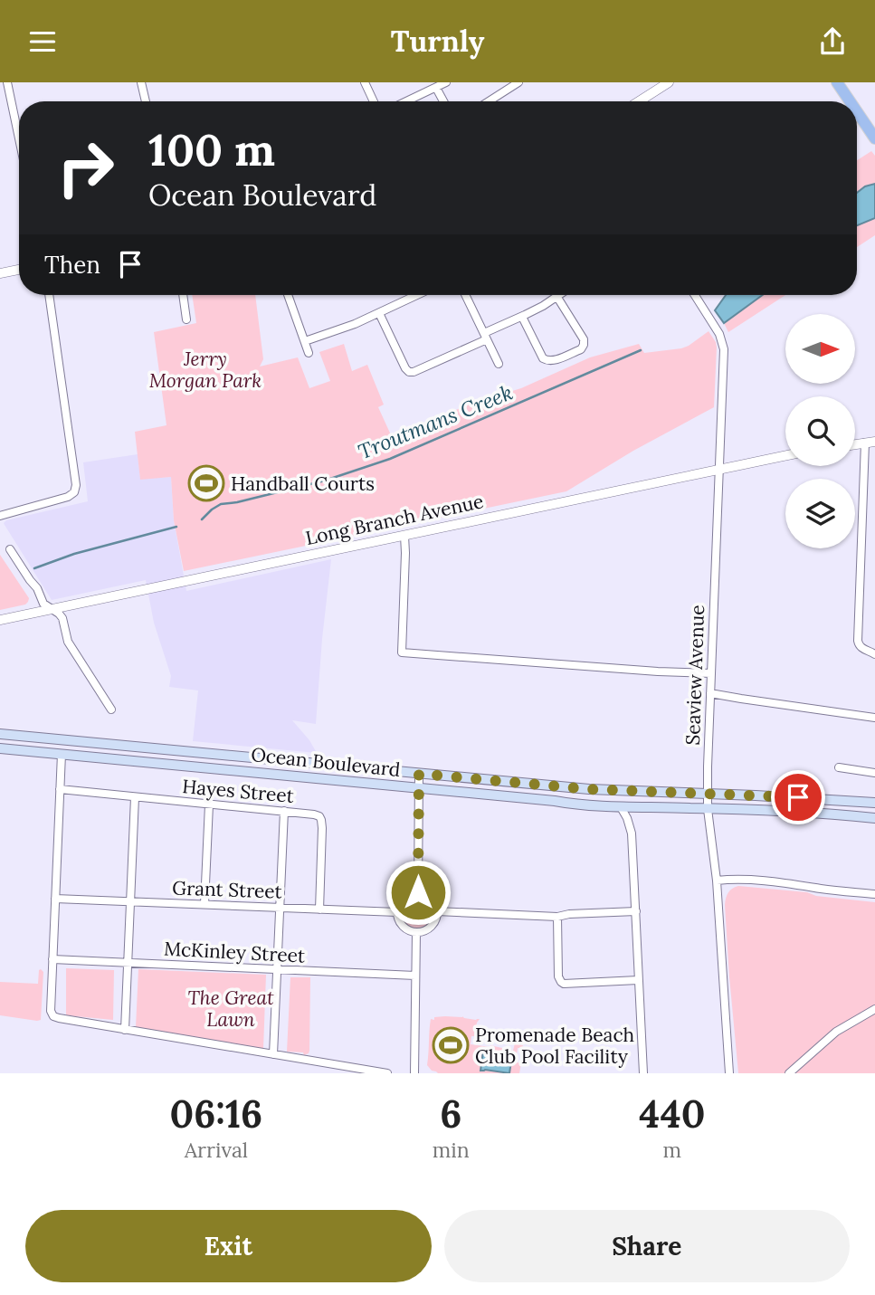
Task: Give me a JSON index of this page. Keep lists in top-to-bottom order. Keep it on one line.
{"streets":{"main road":["Ocean Boulevard"],"street":["Long Branch Avenue","Seaview Avenue","Hayes Street","Grant Street","McKinley Street"]},"crossings":[["Long Branch Avenue","Seaview Avenue"],["Seaview Avenue","Ocean Boulevard"],["Hayes Street","Grant Street"]],"water":["Troutmans Creek"],"parks":["Jerry Morgan Park","The Great Lawn"],"places":{"sports":["Handball Courts","Promenade Beach Club Pool Facility"]},"north":"right","page":{"header":"Turnly","turn":["100 m","Ocean Boulevard"],"then":"Then","eta":["06:16","Arrival","6","min","440","m"],"buttons":["Exit","Share"]}}
